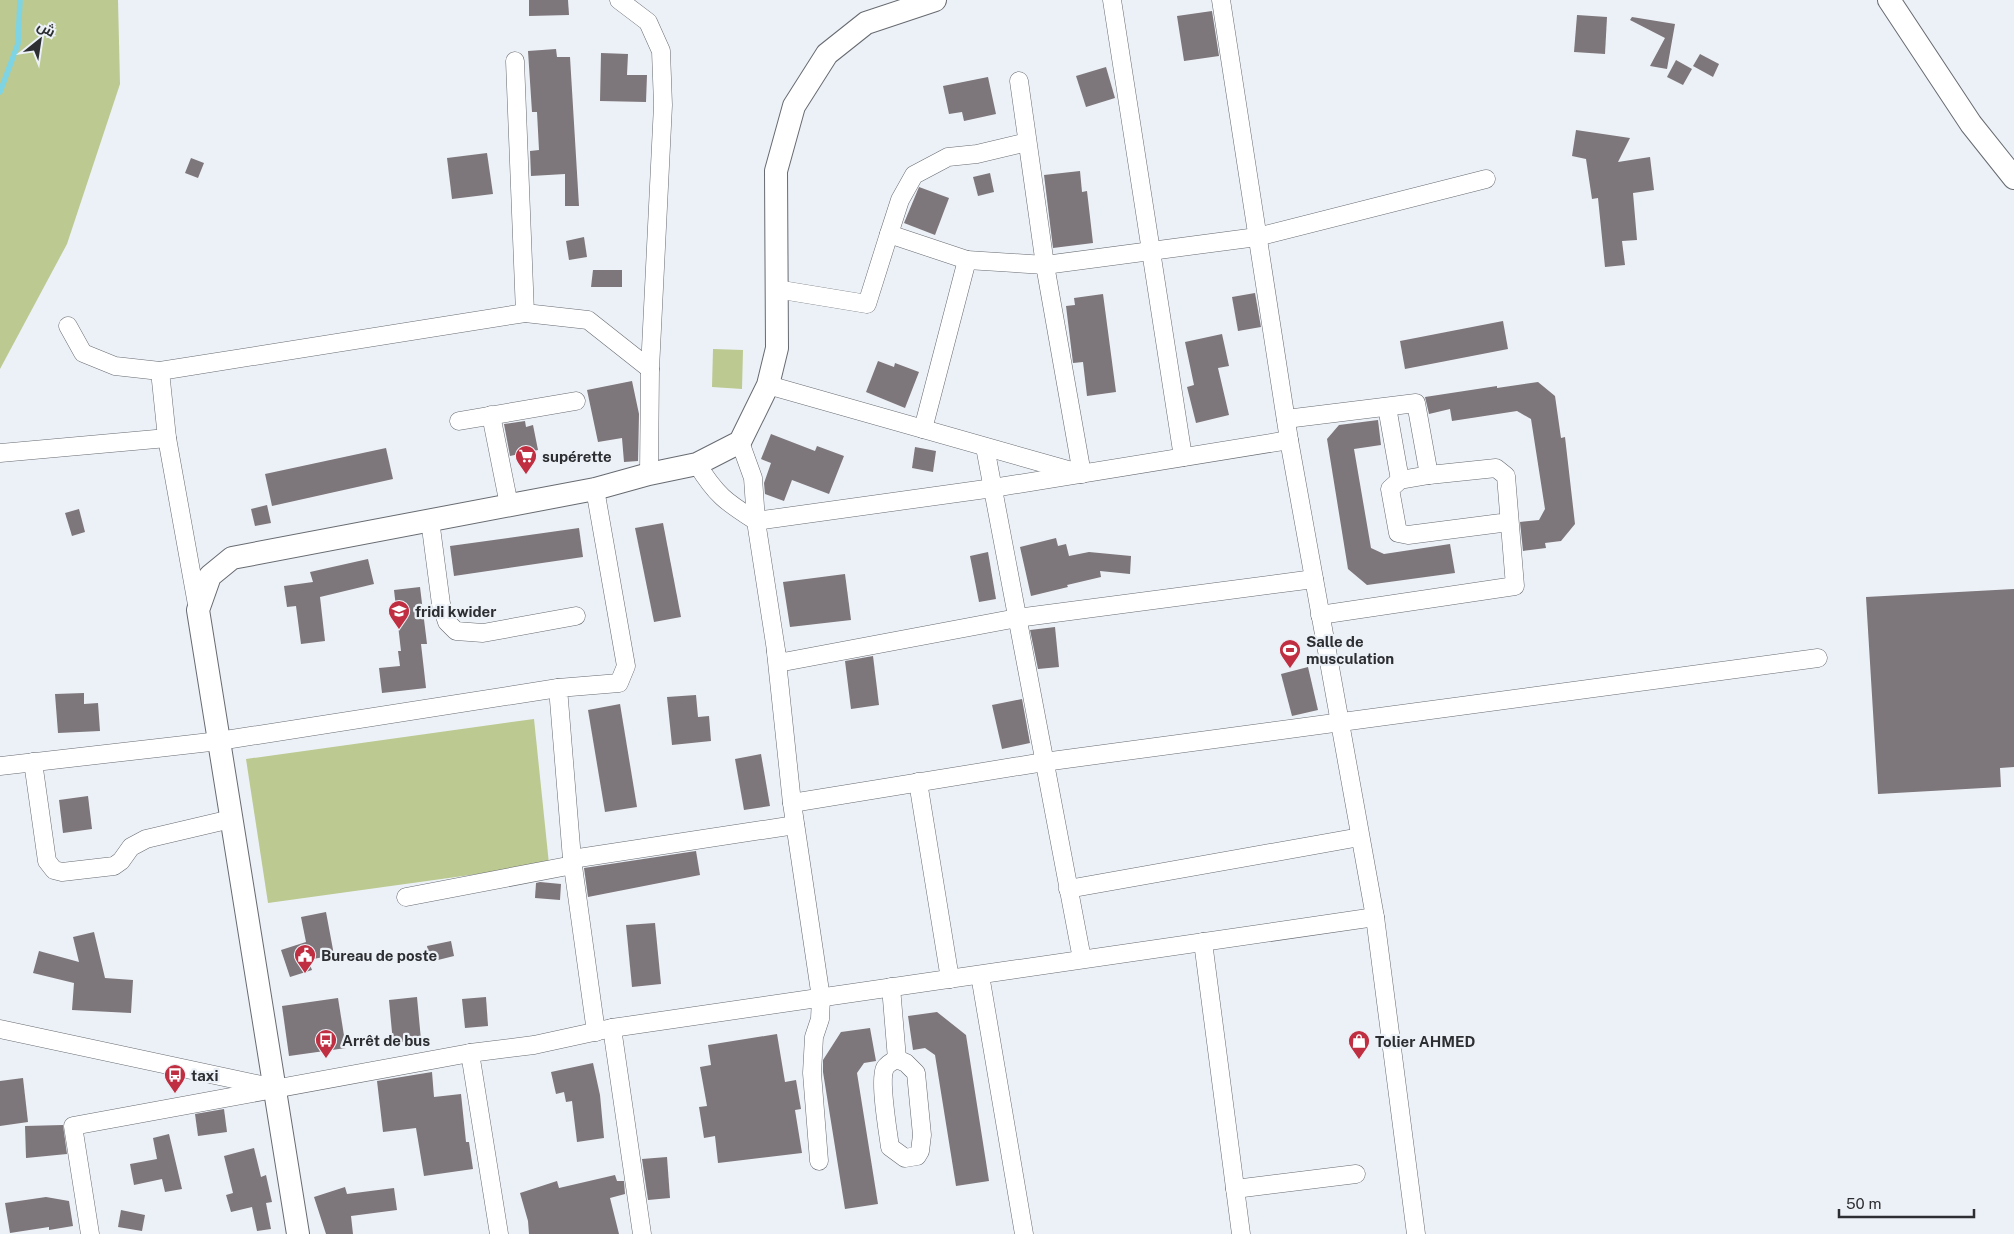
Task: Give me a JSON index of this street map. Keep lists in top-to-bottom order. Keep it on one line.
{"places":{"supermarket":["supérette"],"school or university":["fridi kwider"],"sports":["Salle de musculation"],"public building":["Bureau de poste"],"bus stop":["Arrêt de bus","taxi"],"shop":["Tolier AHMED"]},"scale_bar":"50 m","north":"top right"}
